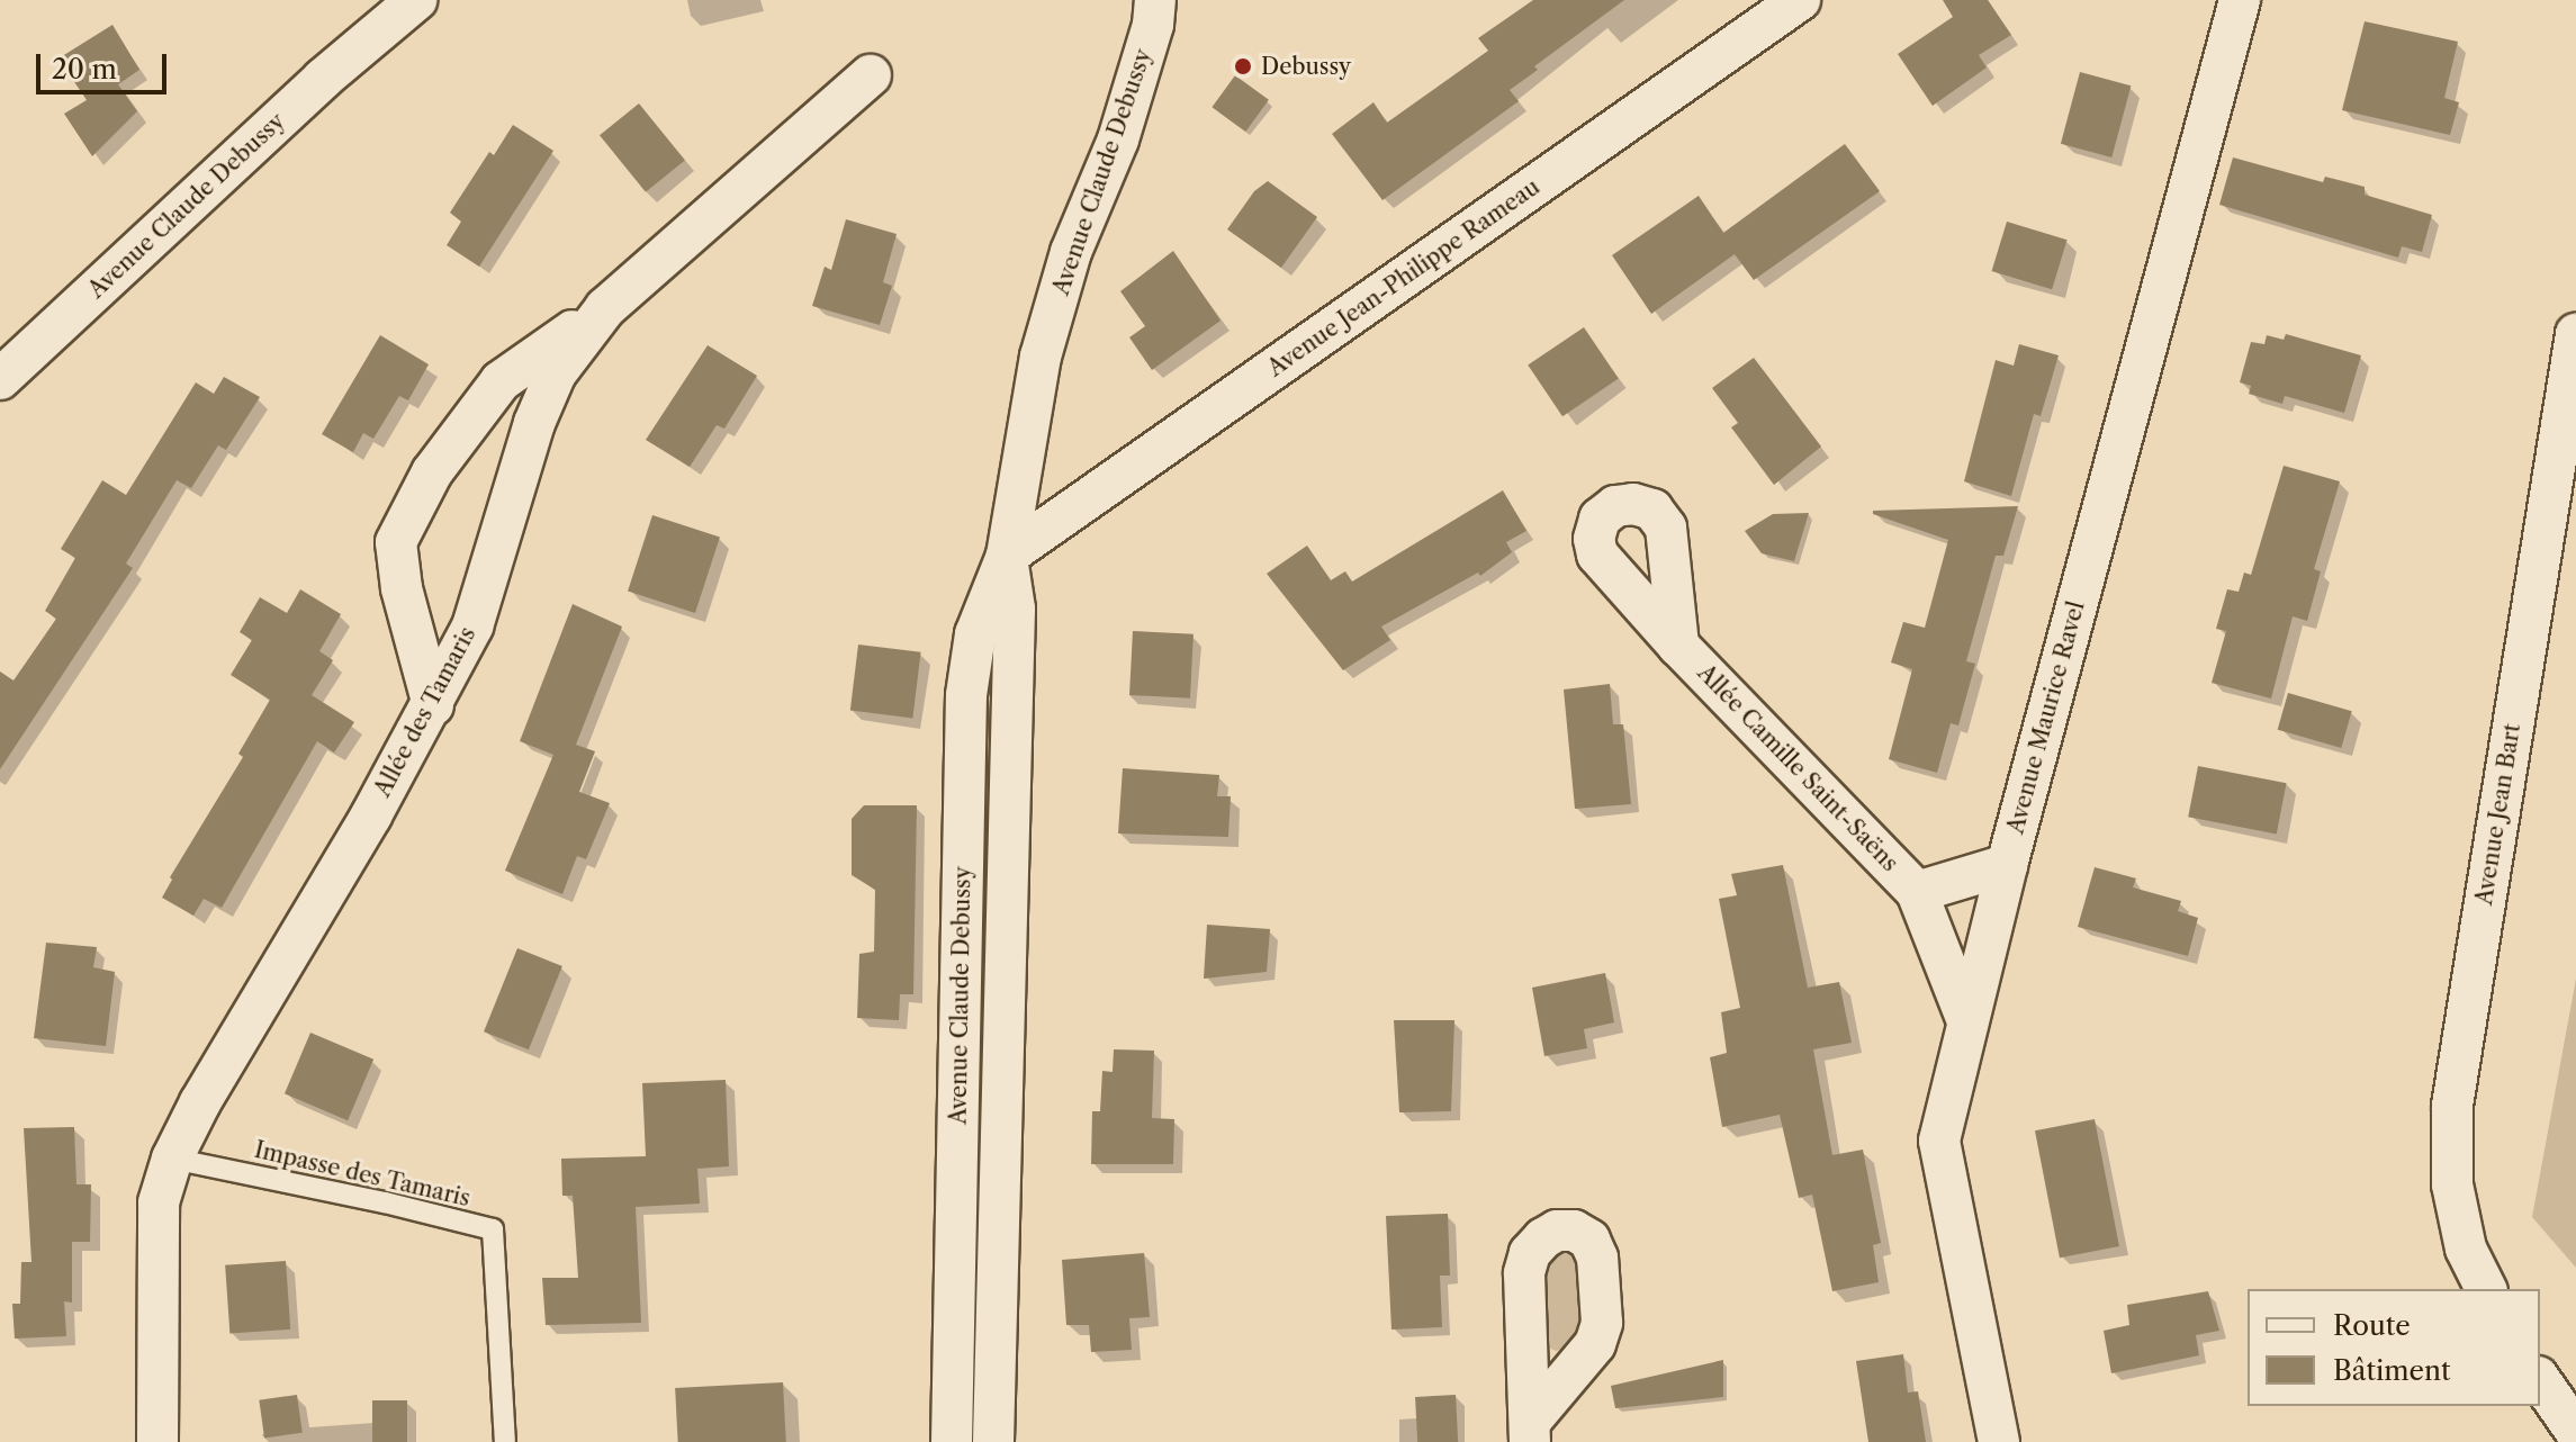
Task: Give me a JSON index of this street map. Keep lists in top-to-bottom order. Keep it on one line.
{"streets":{"street":["Avenue Claude Debussy","Avenue Jean-Philippe Rameau","Allée des Tamaris","Avenue Maurice Ravel","Allée Camille Saint-Saëns","Avenue Jean Bart"],"lane":["Impasse des Tamaris"]},"crossings":[["Avenue Claude Debussy","Avenue Jean-Philippe Rameau"],["Allée des Tamaris","Impasse des Tamaris"]],"places":["Debussy"],"legend":["Route","Bâtiment"],"scale_bar":"20 m"}
